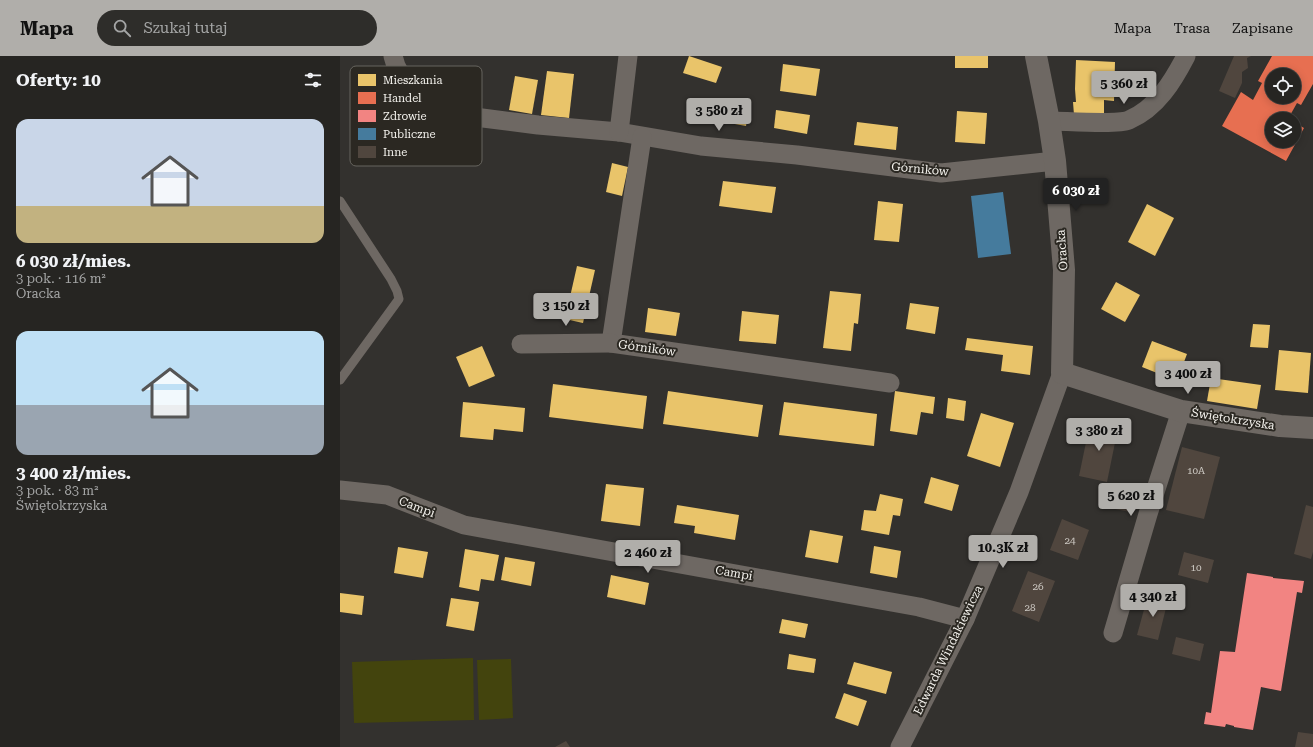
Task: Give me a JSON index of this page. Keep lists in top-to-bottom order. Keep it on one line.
{"streets":{"street":["Górników","Oracka","Świętokrzyska","Campi","Edwarda Windakiewicza"]},"crossings":[["Górników","Oracka"],["Oracka","Świętokrzyska"],["Oracka","Edwarda Windakiewicza"],["Świętokrzyska","Edwarda Windakiewicza"],["Campi","Edwarda Windakiewicza"]],"house_numbers":["10A","24","10","26","28"],"legend":["Mieszkania","Handel","Zdrowie","Publiczne","Inne"],"page":{"header":"Mapa","search":"Szukaj tutaj","nav":["Mapa","Trasa","Zapisane"],"heading":"Oferty: 10","price":["5 360 zł","3 580 zł","6 030 zł","3 150 zł","3 400 zł","3 380 zł","5 620 zł","10.3K zł","2 460 zł","4 340 zł"],"list":[{"name":"6 030 zł/mies.","note":"3 pok. · 116 m² · Oracka"},{"name":"3 400 zł/mies.","note":"3 pok. · 83 m² · Świętokrzyska"}]}}
